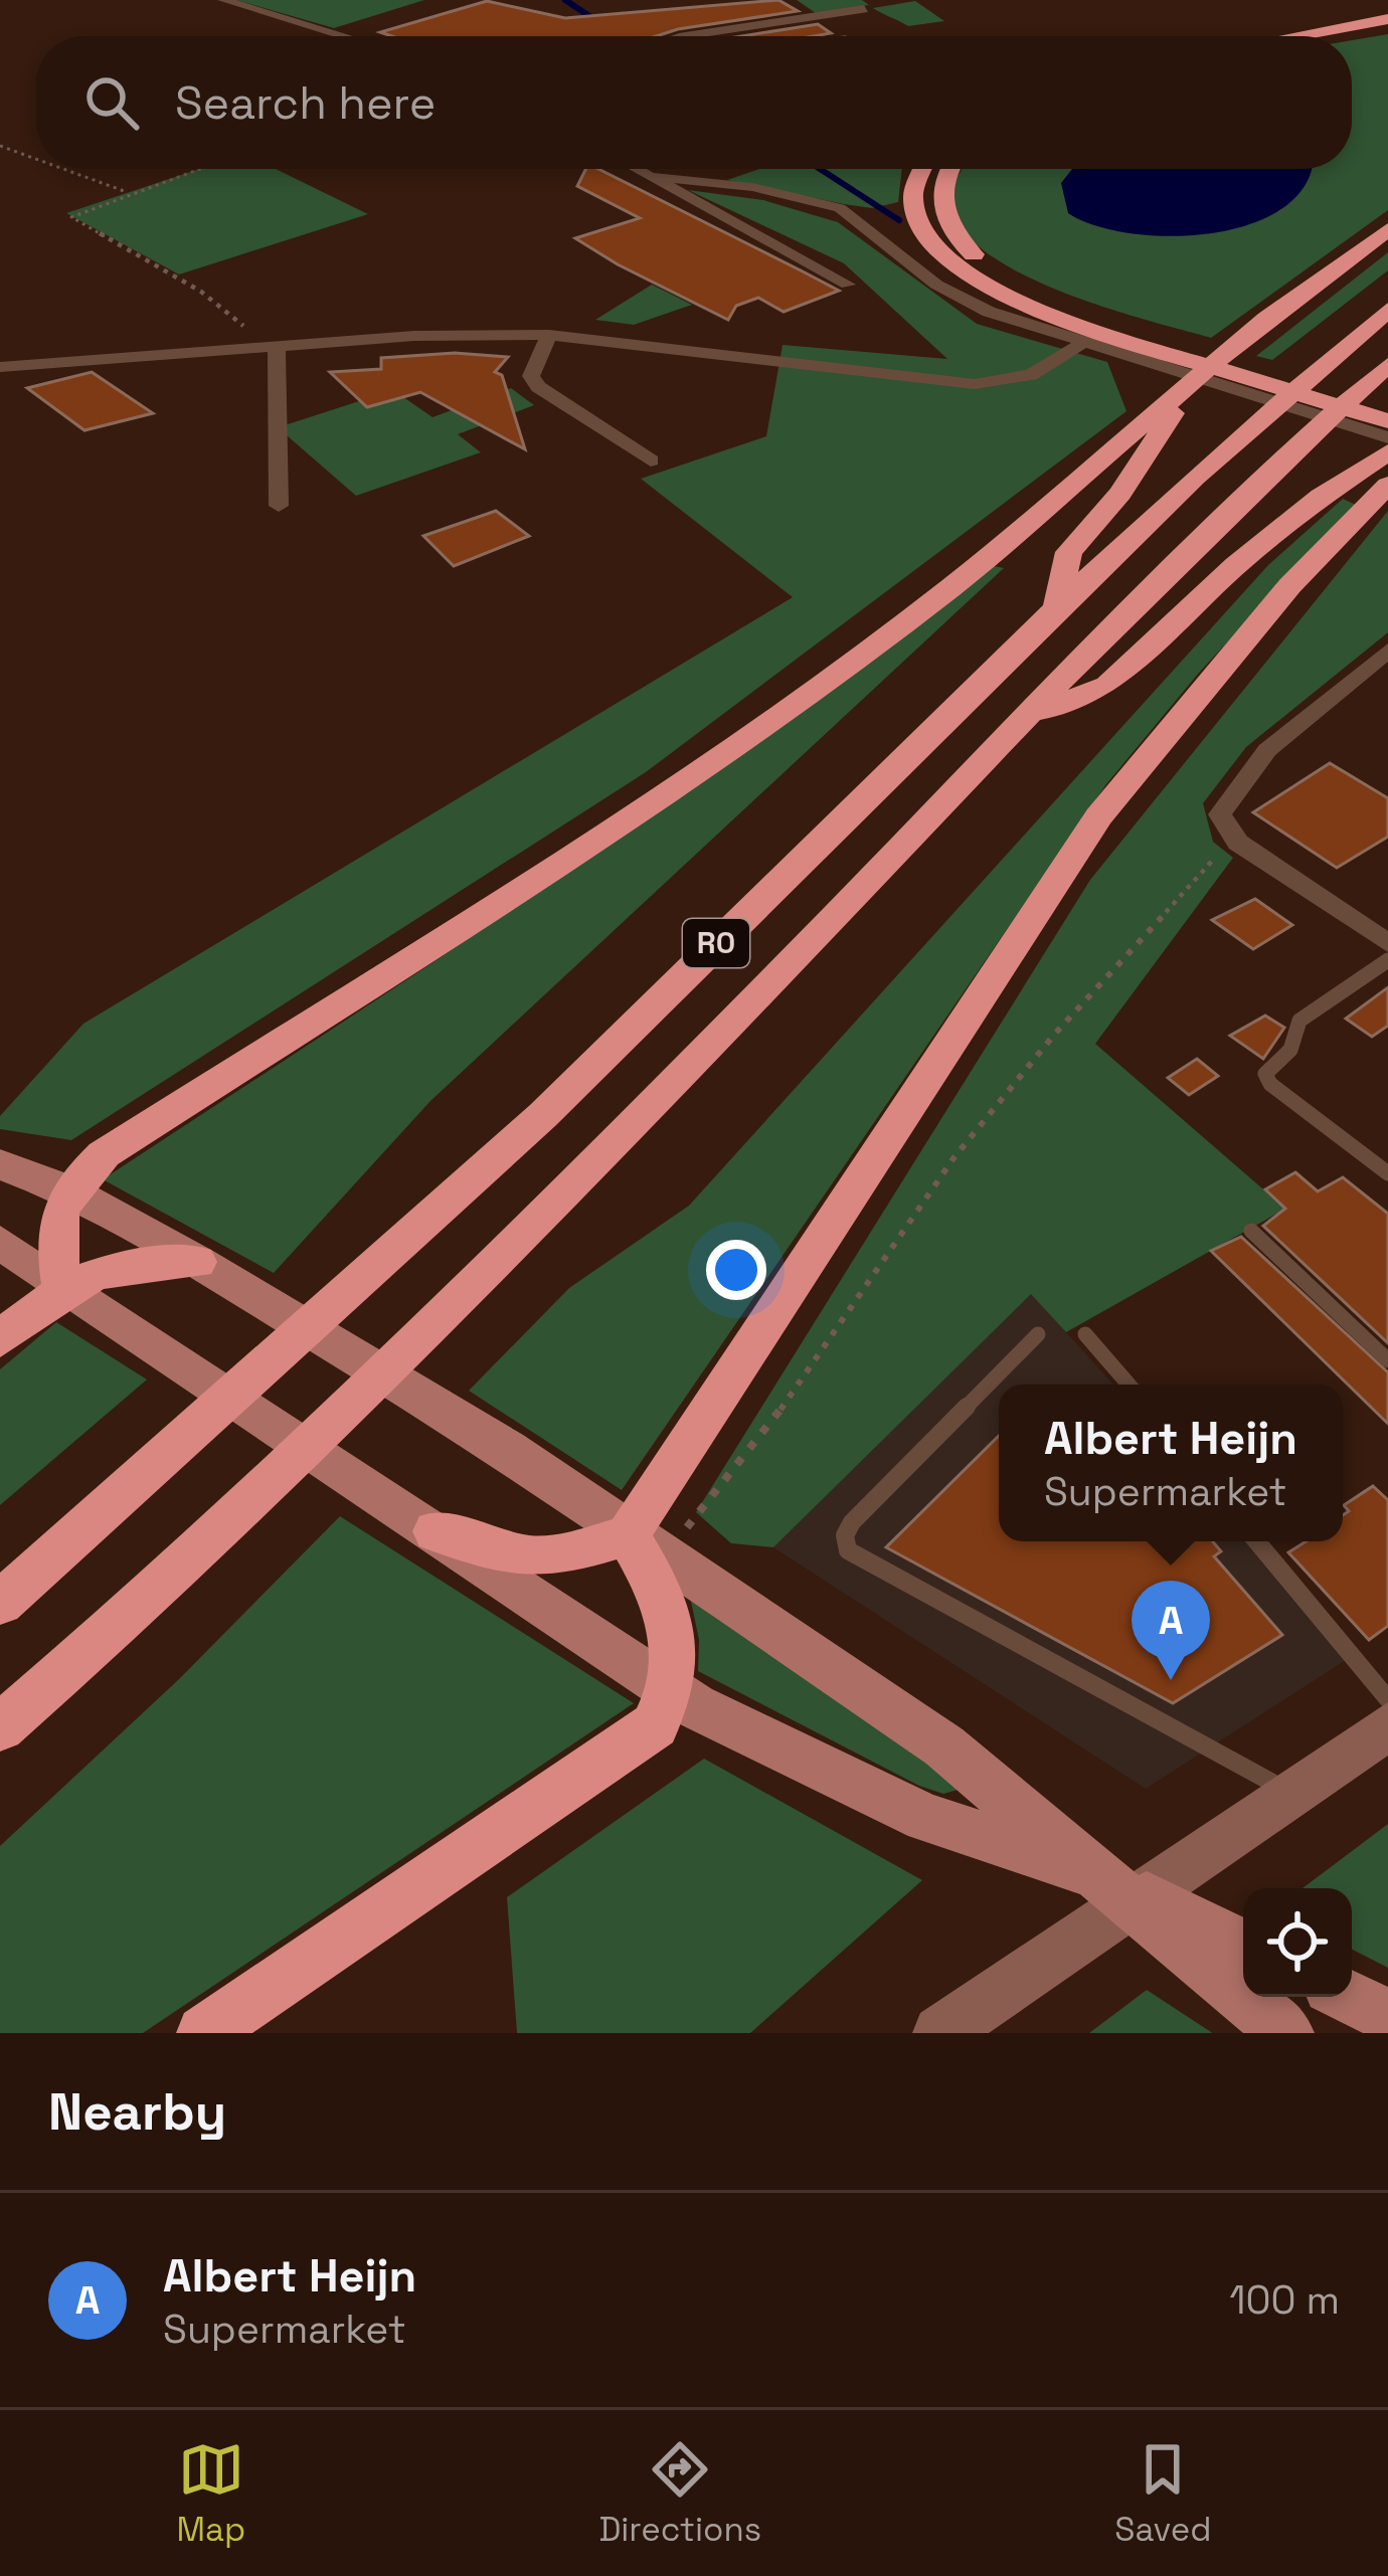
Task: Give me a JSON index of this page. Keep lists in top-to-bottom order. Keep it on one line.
{"streets":{"highway":["R0"]},"page":{"search":"Search here","popup":["Albert Heijn","Supermarket"],"pins":"A","heading":"Nearby","list":[{"mark":"A","name":"Albert Heijn","note":"Supermarket","value":"100 m"}],"nav":["Map","Directions","Saved"]}}
